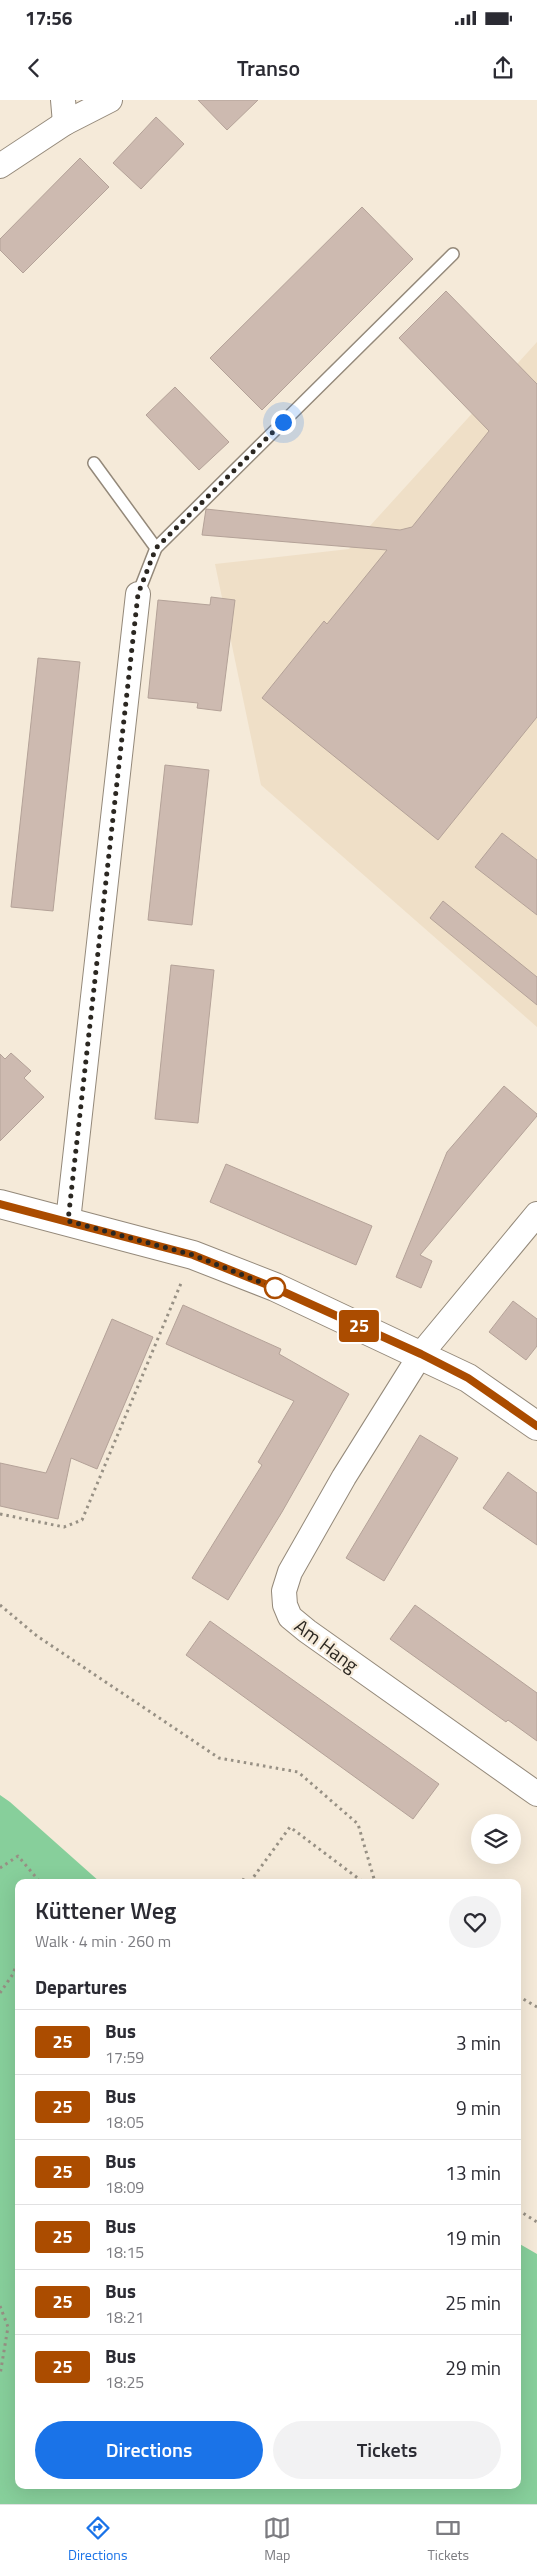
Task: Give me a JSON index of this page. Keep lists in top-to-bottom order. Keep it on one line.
{"streets":{"street":["Am Hang"]},"lines":["bus line 25"],"page":{"status":"17:56","header":"Transo","on_map":"25","heading":[["Küttener Weg","Walk · 4 min · 260 m"],"Departures"],"list":[{"mark":"25","name":"Bus","note":"17:59","value":"3 min"},{"mark":"25","name":"Bus","note":"18:05","value":"9 min"},{"mark":"25","name":"Bus","note":"18:09","value":"13 min"},{"mark":"25","name":"Bus","note":"18:15","value":"19 min"},{"mark":"25","name":"Bus","note":"18:21","value":"25 min"},{"mark":"25","name":"Bus","note":"18:25","value":"29 min"}],"buttons":["Directions","Tickets"],"tabs":["Directions","Map","Tickets"]}}
